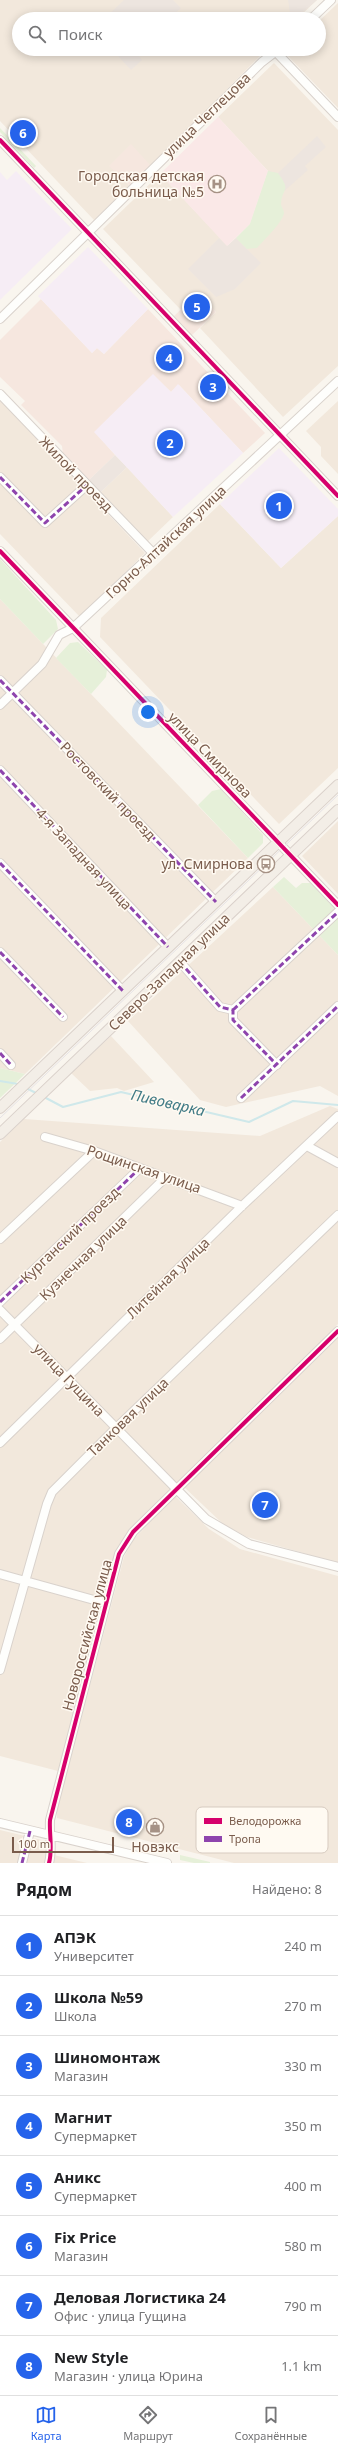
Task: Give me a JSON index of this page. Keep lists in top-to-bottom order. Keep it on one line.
{"streets":{"main road":["Северо-Западная улица"],"street":["улица Чеглецова","Жилой проезд","Горно-Алтайская улица","улица Смирнова","Ростовский проезд","4-я Западная улица","Рощинская улица","Курганский проезд","Кузнечная улица","Литейная улица","улица Гущина","Танковая улица","Новороссийская улица"]},"crossings":[["Жилой проезд","Горно-Алтайская улица"],["Горно-Алтайская улица","улица Смирнова"],["Горно-Алтайская улица","Ростовский проезд"],["улица Смирнова","Северо-Западная улица"],["Ростовский проезд","Северо-Западная улица"],["4-я Западная улица","Северо-Западная улица"],["Рощинская улица","Курганский проезд"],["Рощинская улица","Кузнечная улица"],["Рощинская улица","Литейная улица"],["Кузнечная улица","улица Гущина"],["Литейная улица","улица Гущина"],["улица Гущина","Танковая улица"],["улица Гущина","Новороссийская улица"]],"water":["Пивоварка"],"places":{"hospital":["Городская детская больница №5"],"bus stop":["ул. Смирнова"],"shop":["Новэкс"]},"legend":["Велодорожка","Тропа"],"scale_bar":"100 m","page":{"search":"Поиск","pins":["6","5","4","3","2","1","7","8"],"scale":"100 m","heading":["Рядом","Найдено: 8"],"list":[{"mark":"1","name":"АПЭК","note":"Университет","value":"240 m"},{"mark":"2","name":"Школа №59","note":"Школа","value":"270 m"},{"mark":"3","name":"Шиномонтаж","note":"Магазин","value":"330 m"},{"mark":"4","name":"Магнит","note":"Супермаркет","value":"350 m"},{"mark":"5","name":"Аникс","note":"Супермаркет","value":"400 m"},{"mark":"6","name":"Fix Price","note":"Магазин","value":"580 m"},{"mark":"7","name":"Деловая Логистика 24","note":"Офис · улица Гущина","value":"790 m"},{"mark":"8","name":"New Style","note":"Магазин · улица Юрина","value":"1.1 km"}],"nav":["Карта","Маршрут","Сохранённые"]}}
